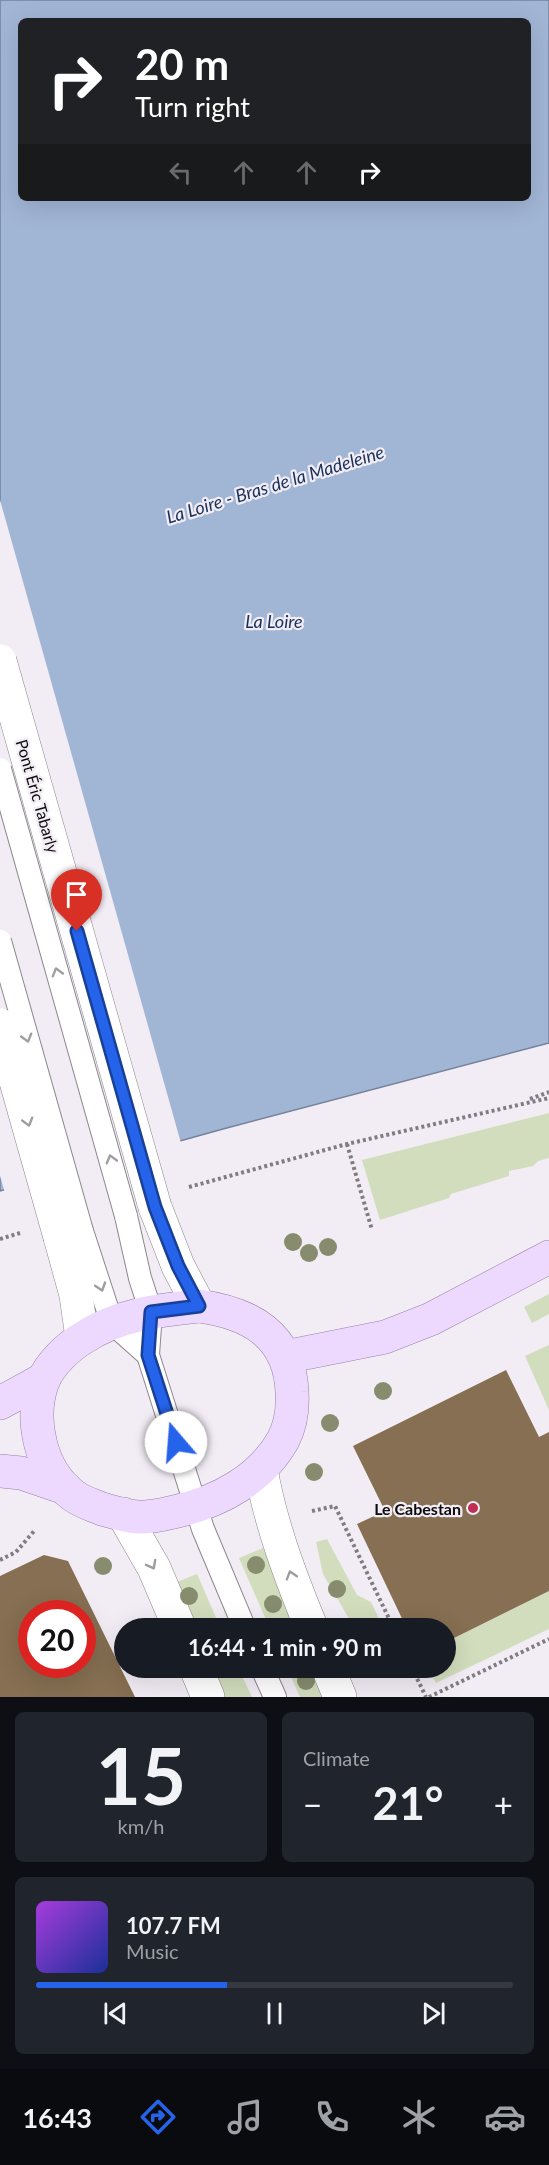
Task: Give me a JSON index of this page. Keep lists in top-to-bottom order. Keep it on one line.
{"streets":{"street":["Pont Éric Tabarly"]},"water":["La Loire - Bras de la Madeleine","La Loire"],"places":["Le Cabestan"],"page":{"turn":["20 m","Turn right"],"limit":"20","trip":"16:44 · 1 min · 90 m","tile":[["15","km/h"],"Climate"],"heat":["−","21°","+"],"song":["107.7 FM","Music"],"tabs":"16:43"}}
